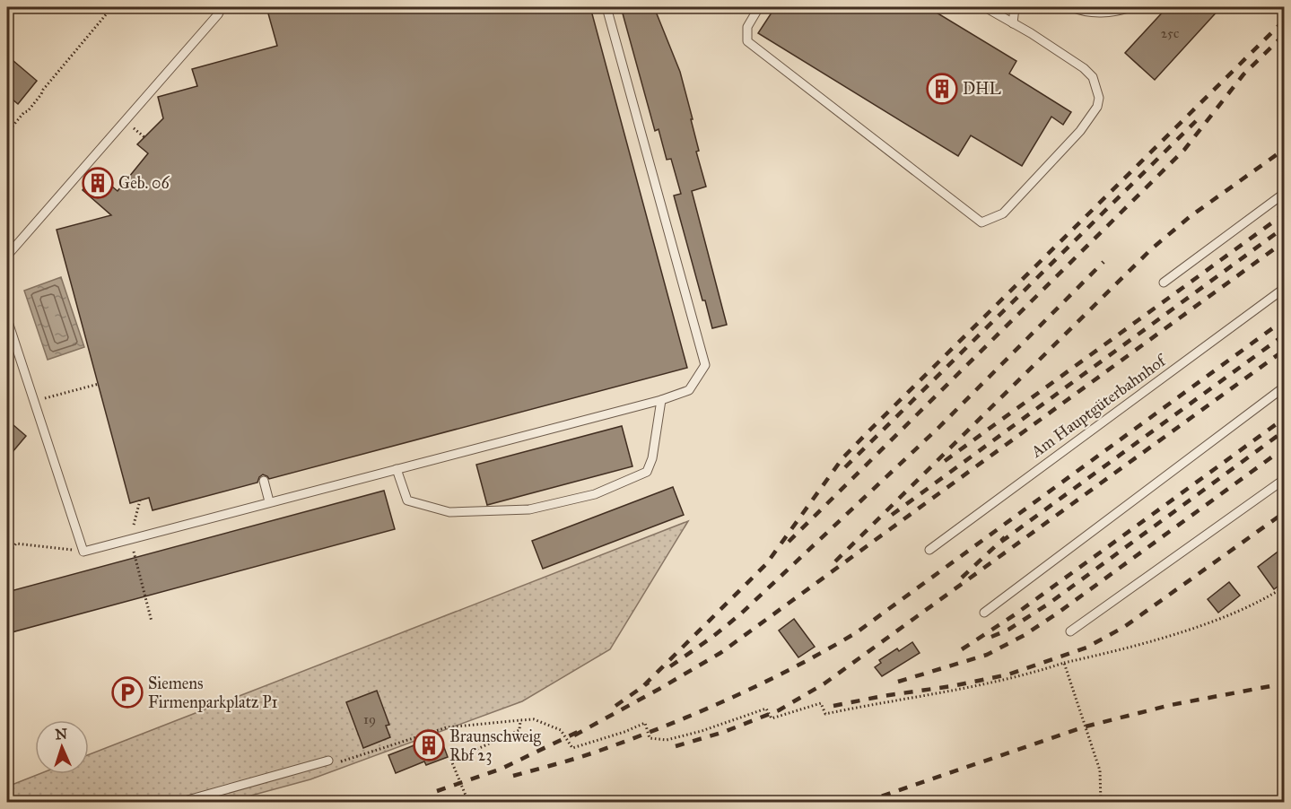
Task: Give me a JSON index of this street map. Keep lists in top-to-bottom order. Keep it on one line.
{"streets":{"lane":["Am Hauptgüterbahnhof"]},"places":{"building":["DHL","Geb. 06","Braunschweig Rbf 23"],"parking":["Siemens Firmenparkplatz P1"]},"house_numbers":["25c","19"],"north":"top"}
